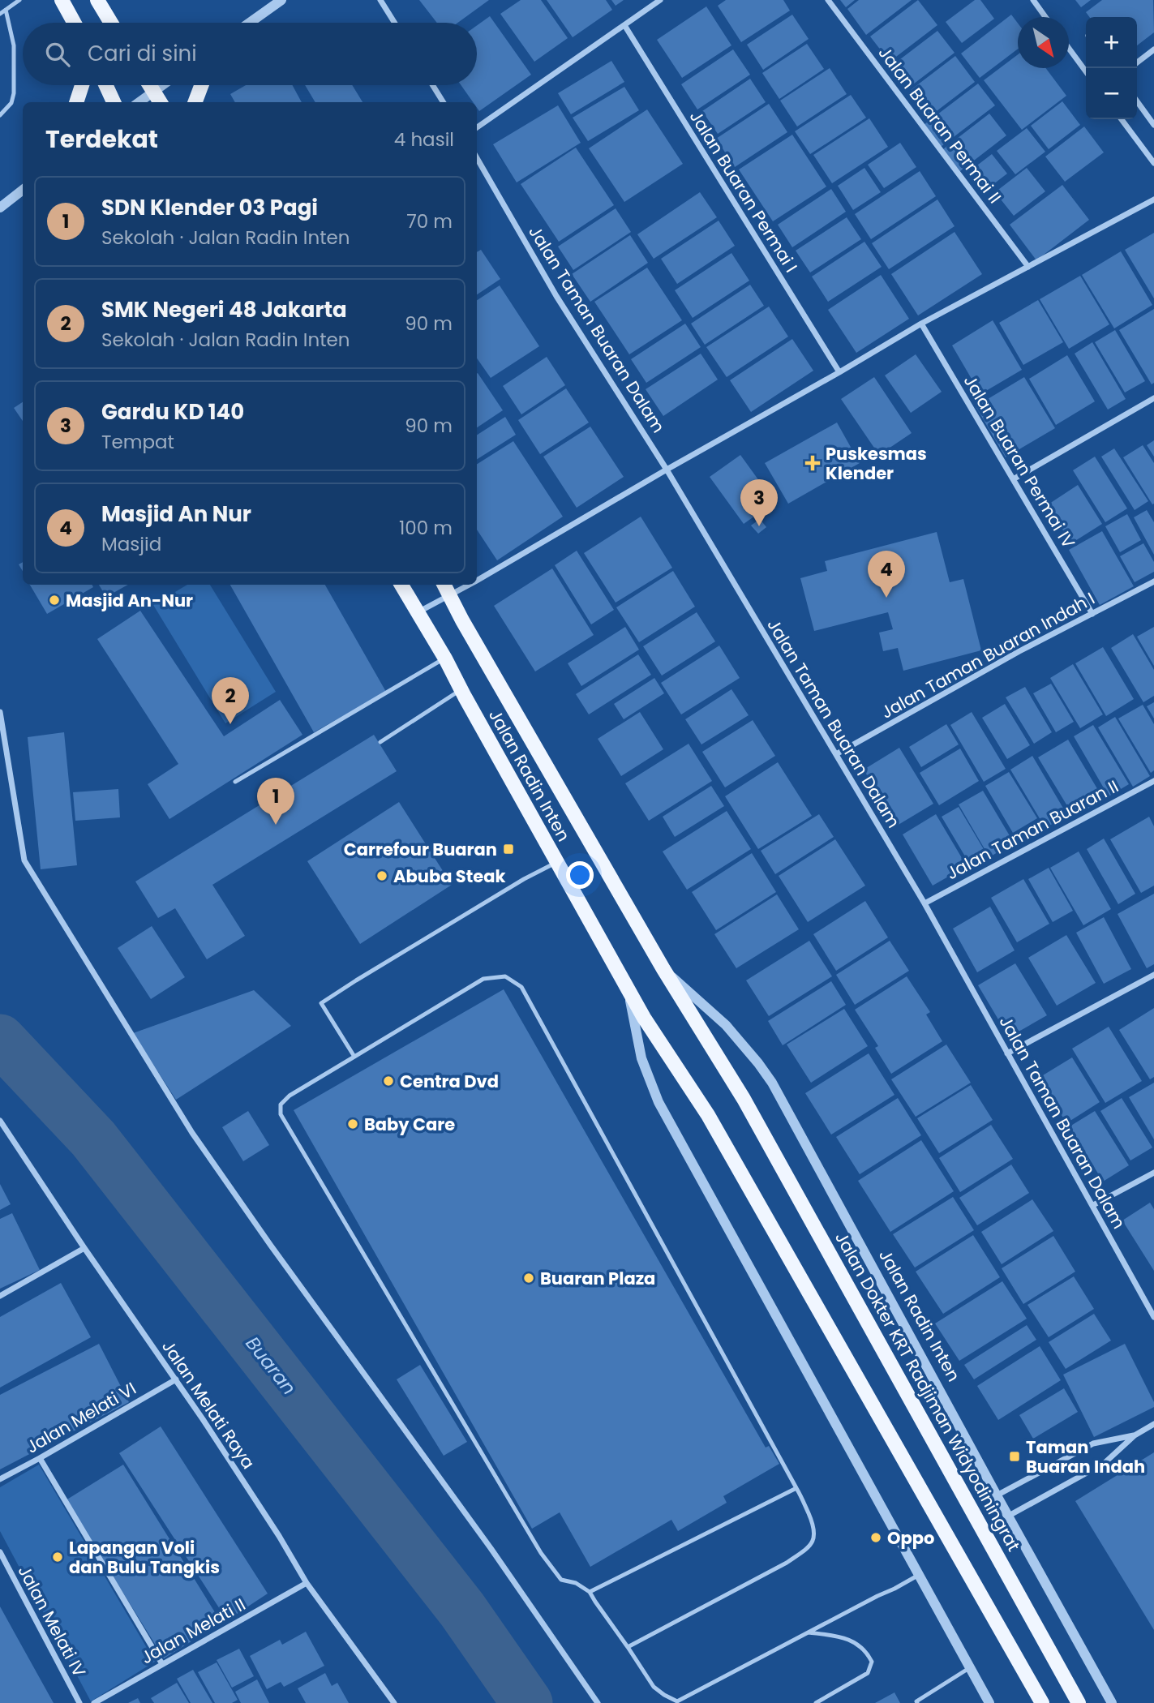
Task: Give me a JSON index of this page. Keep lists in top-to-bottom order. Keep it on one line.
{"streets":{"main road":["Jalan Radin Inten","Jalan Dokter KRT Radjiman Widyodiningrat"],"street":["Jalan Buaran Permai II","Jalan Buaran Permai I","Jalan Taman Buaran Dalam","Jalan Buaran Permai IV","Jalan Taman Buaran Indah I","Jalan Taman Buaran II","Jalan Melati Raya","Jalan Melati VI","Jalan Melati IV","Jalan Melati II"]},"crossings":[["Jalan Taman Buaran Dalam","Jalan Taman Buaran Indah I"],["Jalan Taman Buaran Dalam","Jalan Taman Buaran II"],["Jalan Buaran Permai IV","Jalan Taman Buaran Indah I"],["Jalan Radin Inten","Jalan Dokter KRT Radjiman Widyodiningrat"],["Jalan Melati Raya","Jalan Melati VI"],["Jalan Melati Raya","Jalan Melati II"]],"water":["Buaran"],"places":{"health":["Puskesmas Klender"],"other":["Masjid An-Nur","Abuba Steak","Centra Dvd","Baby Care","Buaran Plaza","Oppo","Lapangan Voli dan Bulu Tangkis"],"transit":["Carrefour Buaran","Taman Buaran Indah"]},"north":"bottom right","page":{"map_buttons":["+","−"],"search":"Cari di sini","heading":["Terdekat","4 hasil"],"list":[{"mark":"1","name":"SDN Klender 03 Pagi","note":"Sekolah · Jalan Radin Inten","value":"70 m"},{"mark":"2","name":"SMK Negeri 48 Jakarta","note":"Sekolah · Jalan Radin Inten","value":"90 m"},{"mark":"3","name":"Gardu KD 140","note":"Tempat","value":"90 m"},{"mark":"4","name":"Masjid An Nur","note":"Masjid","value":"100 m"}],"pins":["3","4","2","1"]}}
